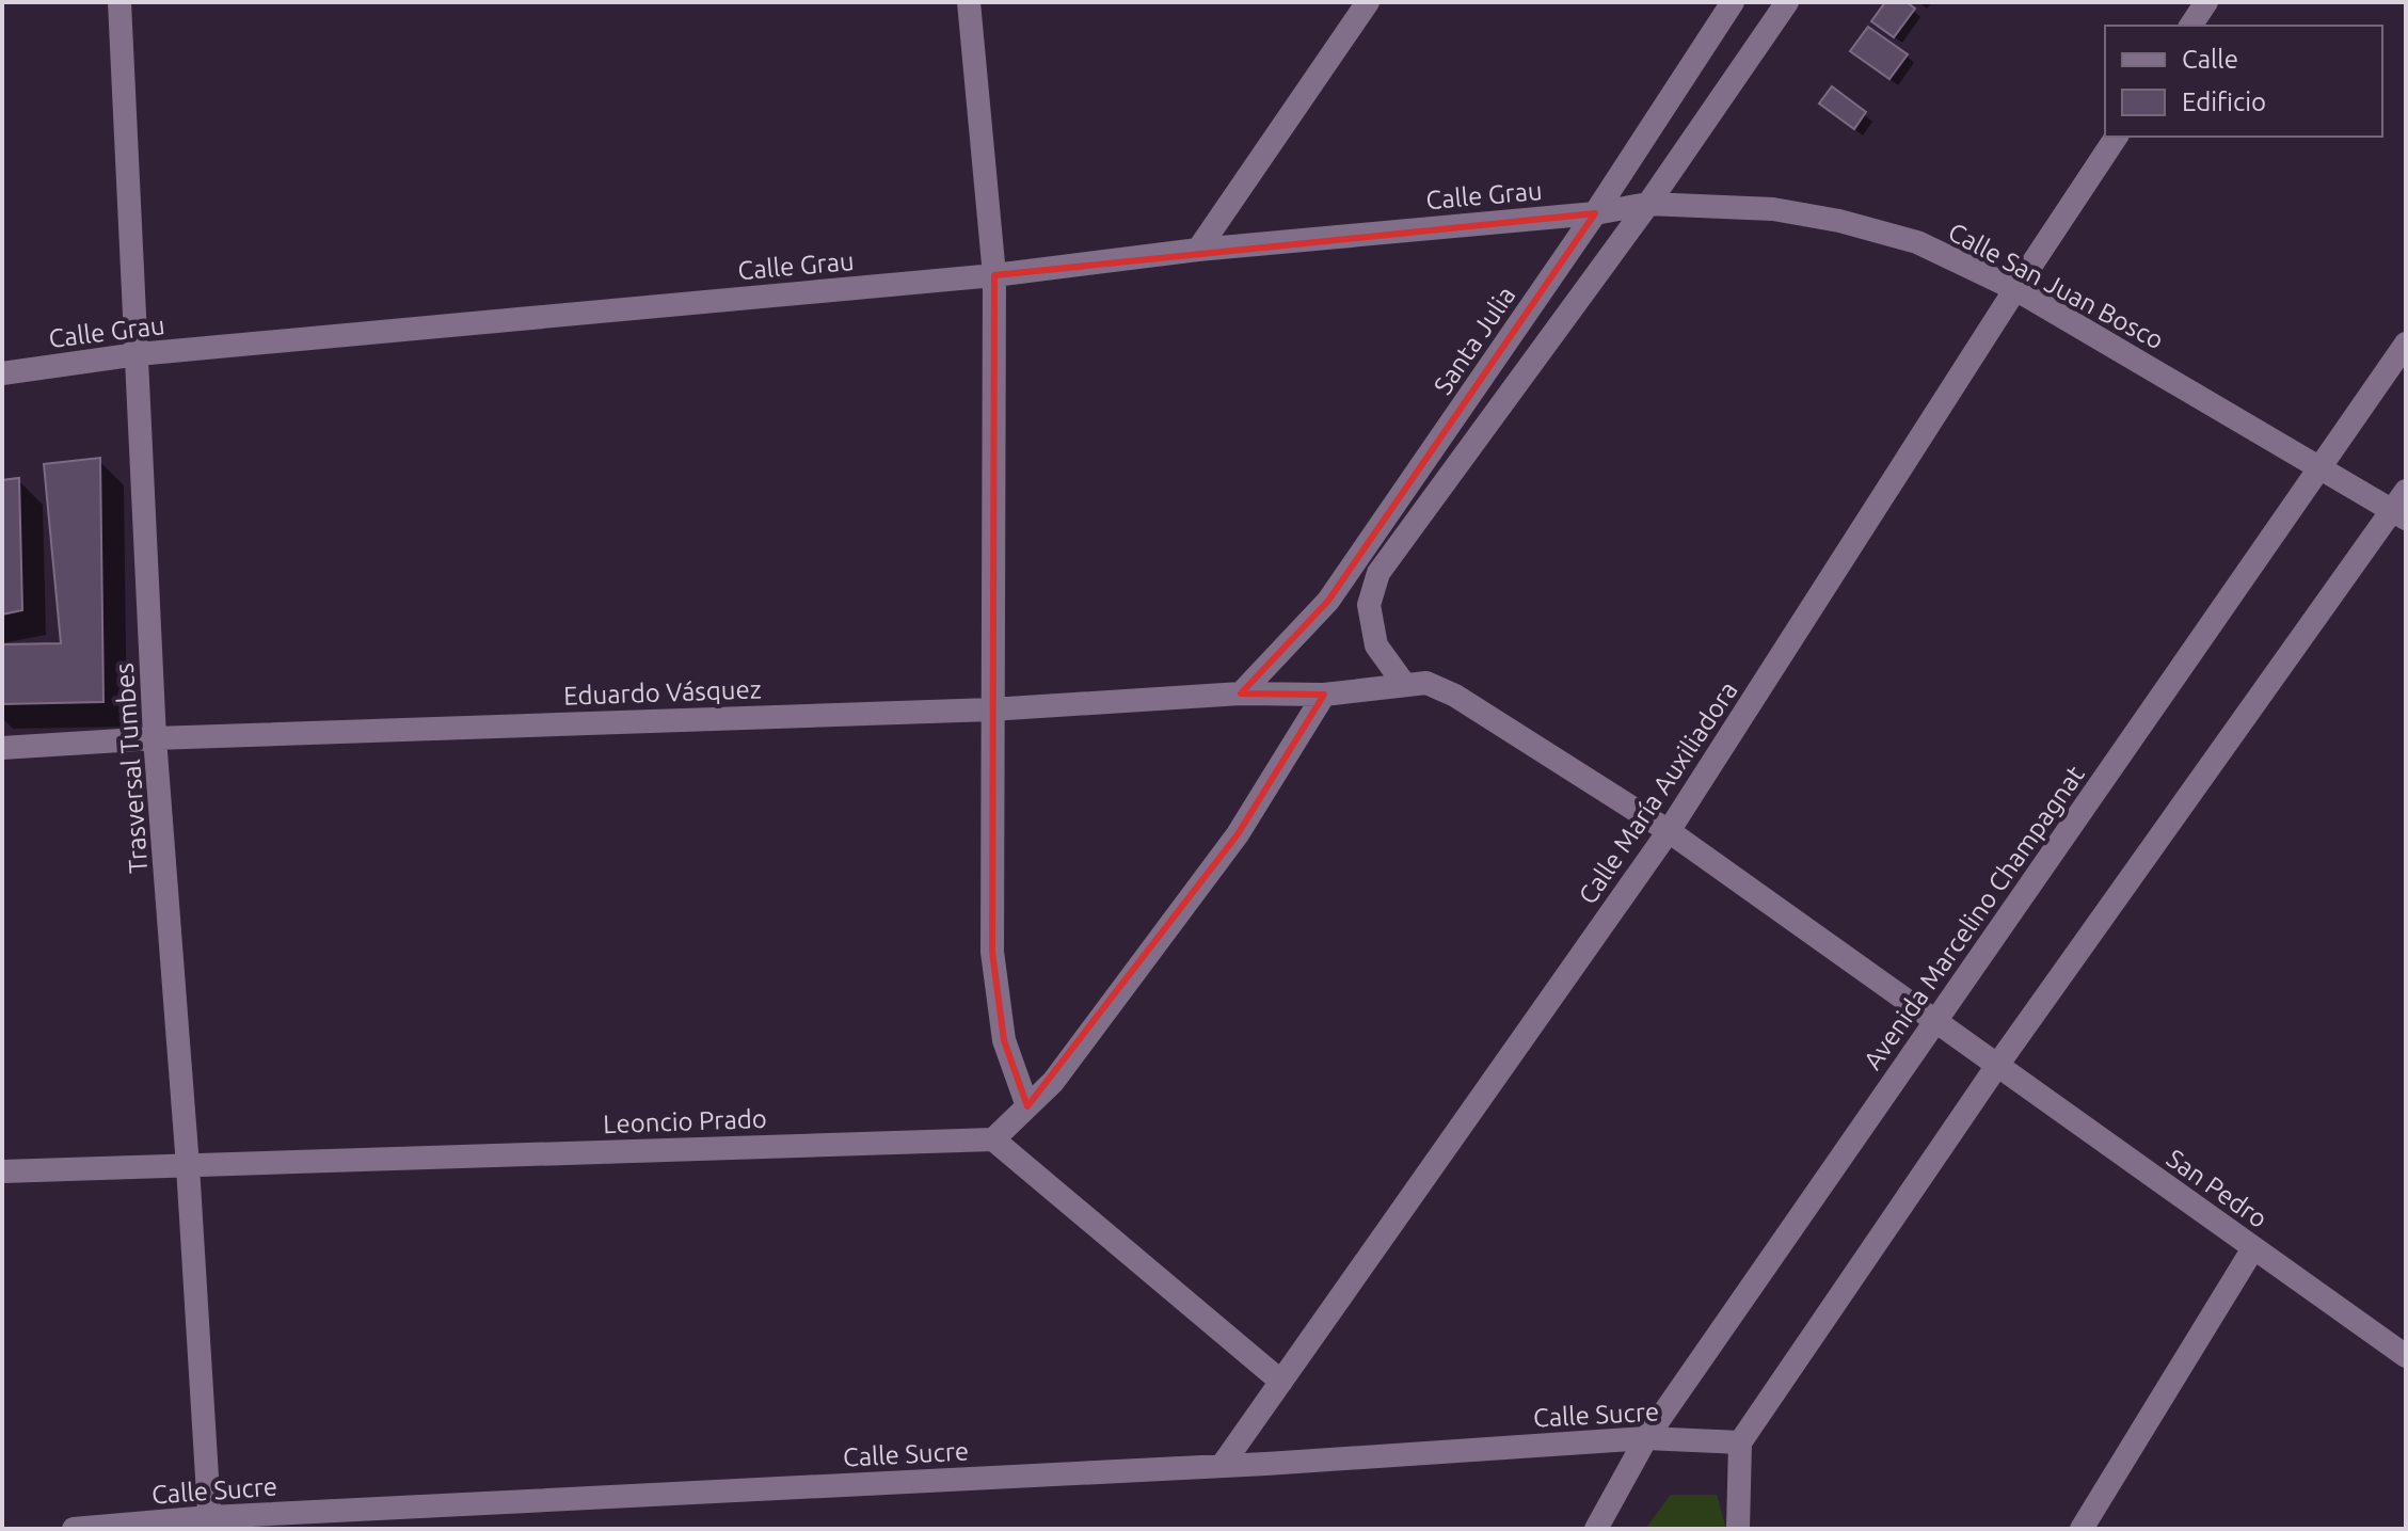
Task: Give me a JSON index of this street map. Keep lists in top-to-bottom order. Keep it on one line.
{"streets":{"street":["Calle Grau","Calle San Juan Bosco","Santa Julia","Eduardo Vásquez","Trasversal Tumbes","Calle María Auxiliadora","Avenida Marcelino Champagnat","Leoncio Prado","San Pedro","Calle Sucre"]},"crossings":[["Calle Grau","Calle San Juan Bosco"],["Calle Grau","Santa Julia"],["Calle Grau","Trasversal Tumbes"],["Calle San Juan Bosco","Santa Julia"],["Calle San Juan Bosco","Calle María Auxiliadora"],["Calle San Juan Bosco","Avenida Marcelino Champagnat"],["Santa Julia","Eduardo Vásquez"],["Eduardo Vásquez","Trasversal Tumbes"],["Eduardo Vásquez","Calle María Auxiliadora"],["Eduardo Vásquez","San Pedro"],["Trasversal Tumbes","Leoncio Prado"],["Trasversal Tumbes","Calle Sucre"],["Calle María Auxiliadora","San Pedro"],["Calle María Auxiliadora","Calle Sucre"],["Avenida Marcelino Champagnat","San Pedro"],["Avenida Marcelino Champagnat","Calle Sucre"]],"legend":["Calle","Edificio"]}
